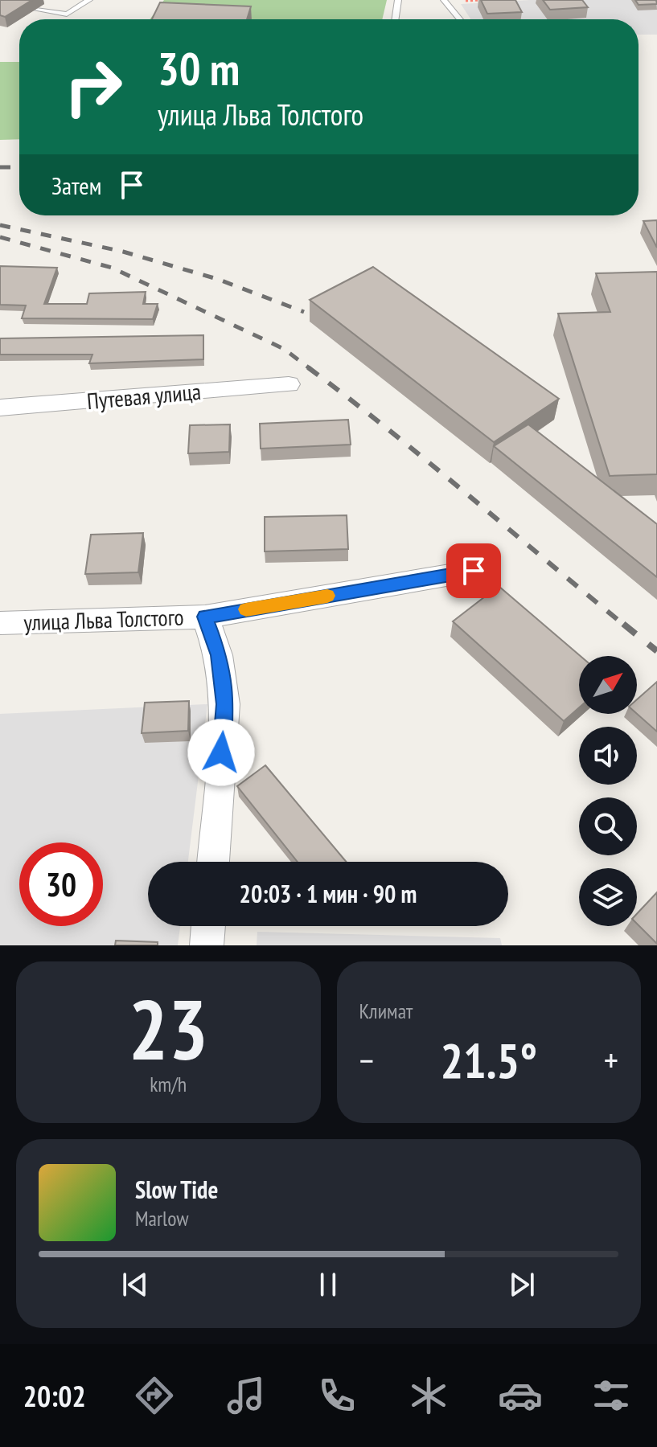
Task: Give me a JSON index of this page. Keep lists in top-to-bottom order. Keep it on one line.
{"streets":{"street":["Путевая улица","улица Льва Толстого"]},"north":"top right","page":{"turn":["30 m","улица Льва Толстого"],"then":"Затем","limit":"30","trip":"20:03 · 1 мин · 90 m","tile":[["23","km/h"],"Климат"],"heat":["−","21.5°","+"],"song":["Slow Tide","Marlow"],"tabs":"20:02"}}
